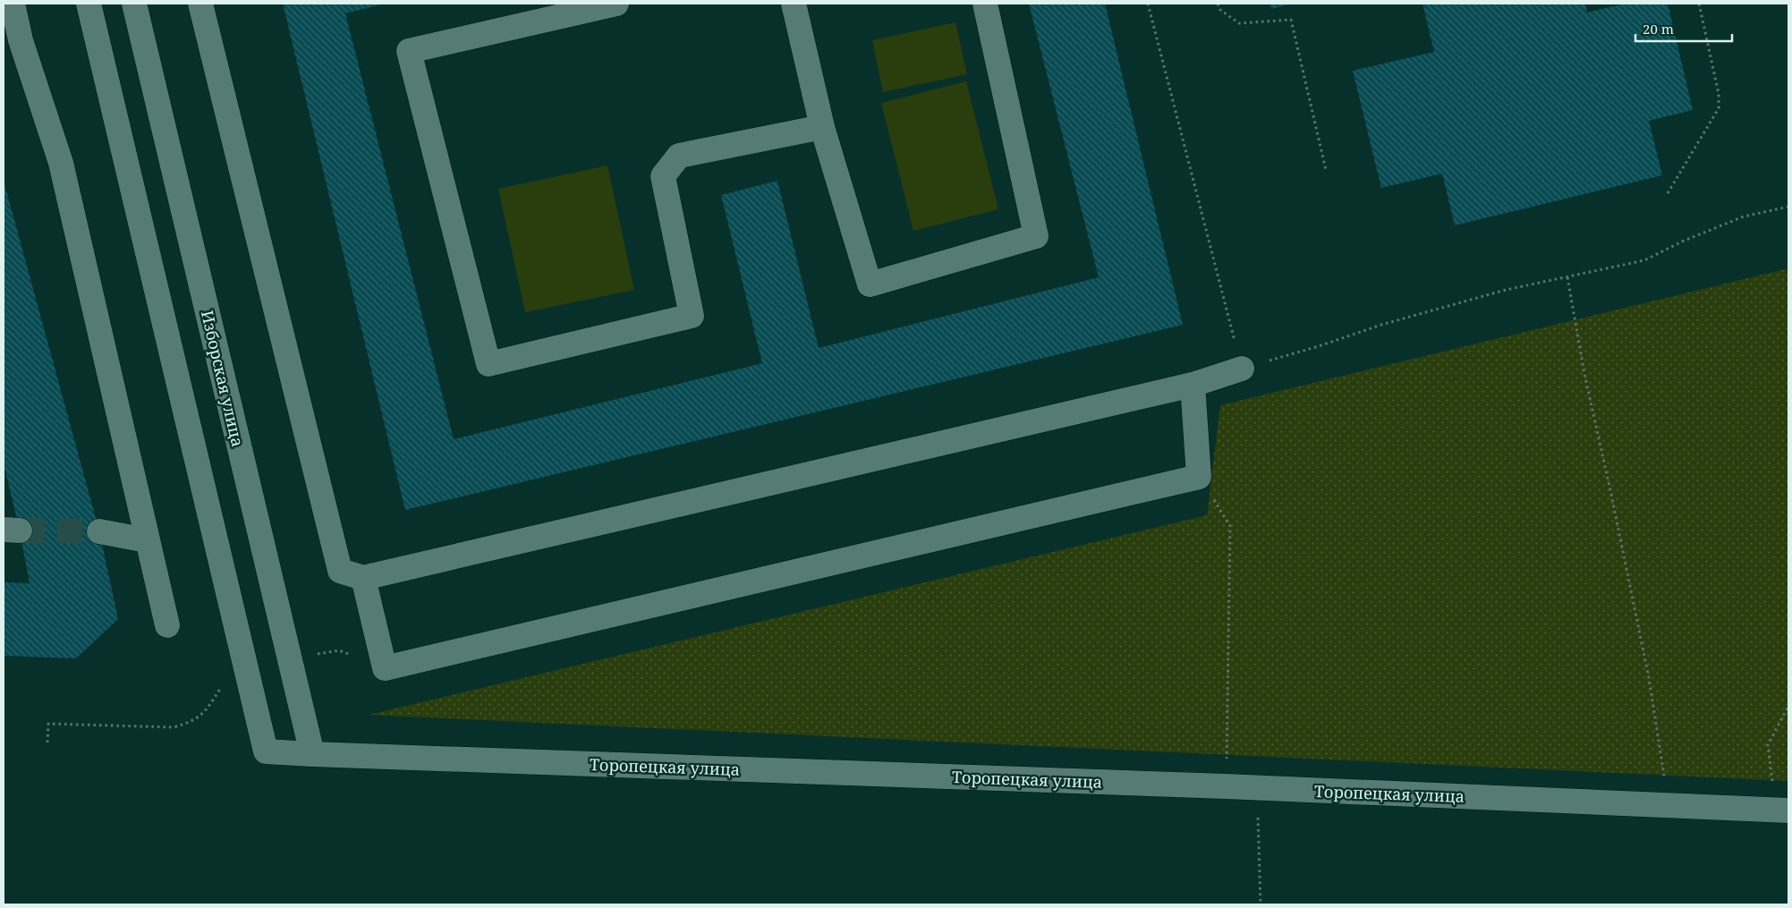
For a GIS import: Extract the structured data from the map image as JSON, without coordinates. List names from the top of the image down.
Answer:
{
  "streets": {
    "street": ["Изборская улица", "Торопецкая улица"]
  },
  "crossings": [
    ["Изборская улица", "Торопецкая улица"]
  ],
  "scale_bar": "20 m"
}
